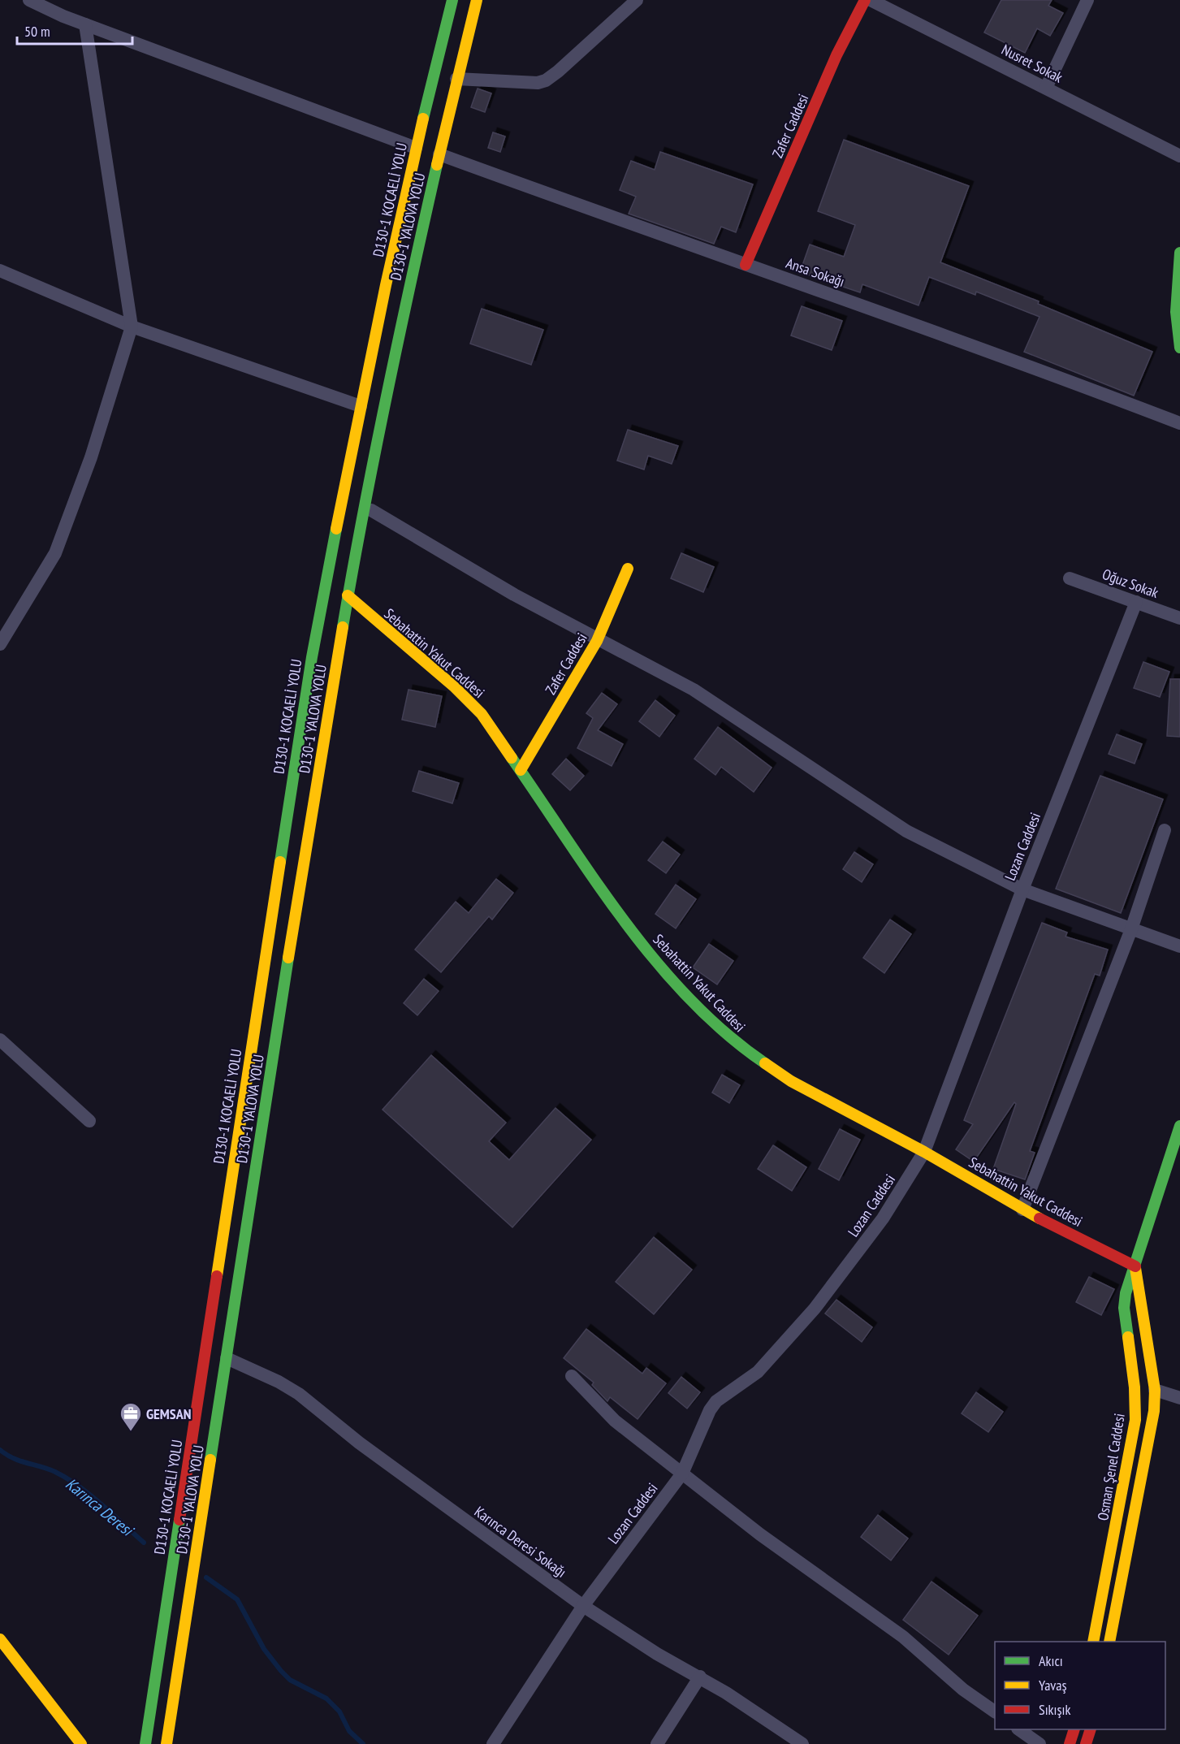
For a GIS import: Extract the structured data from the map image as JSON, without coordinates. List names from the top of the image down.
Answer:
{
  "streets": {
    "main road": [
      "Zafer Caddesi",
      "D130-1 KOCAELİ YOLU",
      "D130-1 YALOVA YOLU",
      "Sebahattin Yakut Caddesi",
      "Osman Şenel Caddesi"
    ],
    "street": [
      "Nusret Sokak",
      "Ansa Sokağı",
      "Oğuz Sokak",
      "Lozan Caddesi",
      "Karınca Deresi Sokağı"
    ]
  },
  "crossings": [
    ["Zafer Caddesi", "Ansa Sokağı"],
    ["Zafer Caddesi", "Sebahattin Yakut Caddesi"],
    ["D130-1 YALOVA YOLU", "Ansa Sokağı"],
    ["D130-1 YALOVA YOLU", "Sebahattin Yakut Caddesi"],
    ["D130-1 YALOVA YOLU", "Karınca Deresi Sokağı"],
    ["Oğuz Sokak", "Lozan Caddesi"],
    ["Sebahattin Yakut Caddesi", "Lozan Caddesi"],
    ["Sebahattin Yakut Caddesi", "Osman Şenel Caddesi"],
    ["Lozan Caddesi", "Karınca Deresi Sokağı"]
  ],
  "water": ["Karınca Deresi"],
  "places": {
    "office": ["GEMSAN"]
  },
  "legend": ["Akıcı", "Yavaş", "Sıkışık"],
  "scale_bar": "50 m"
}
